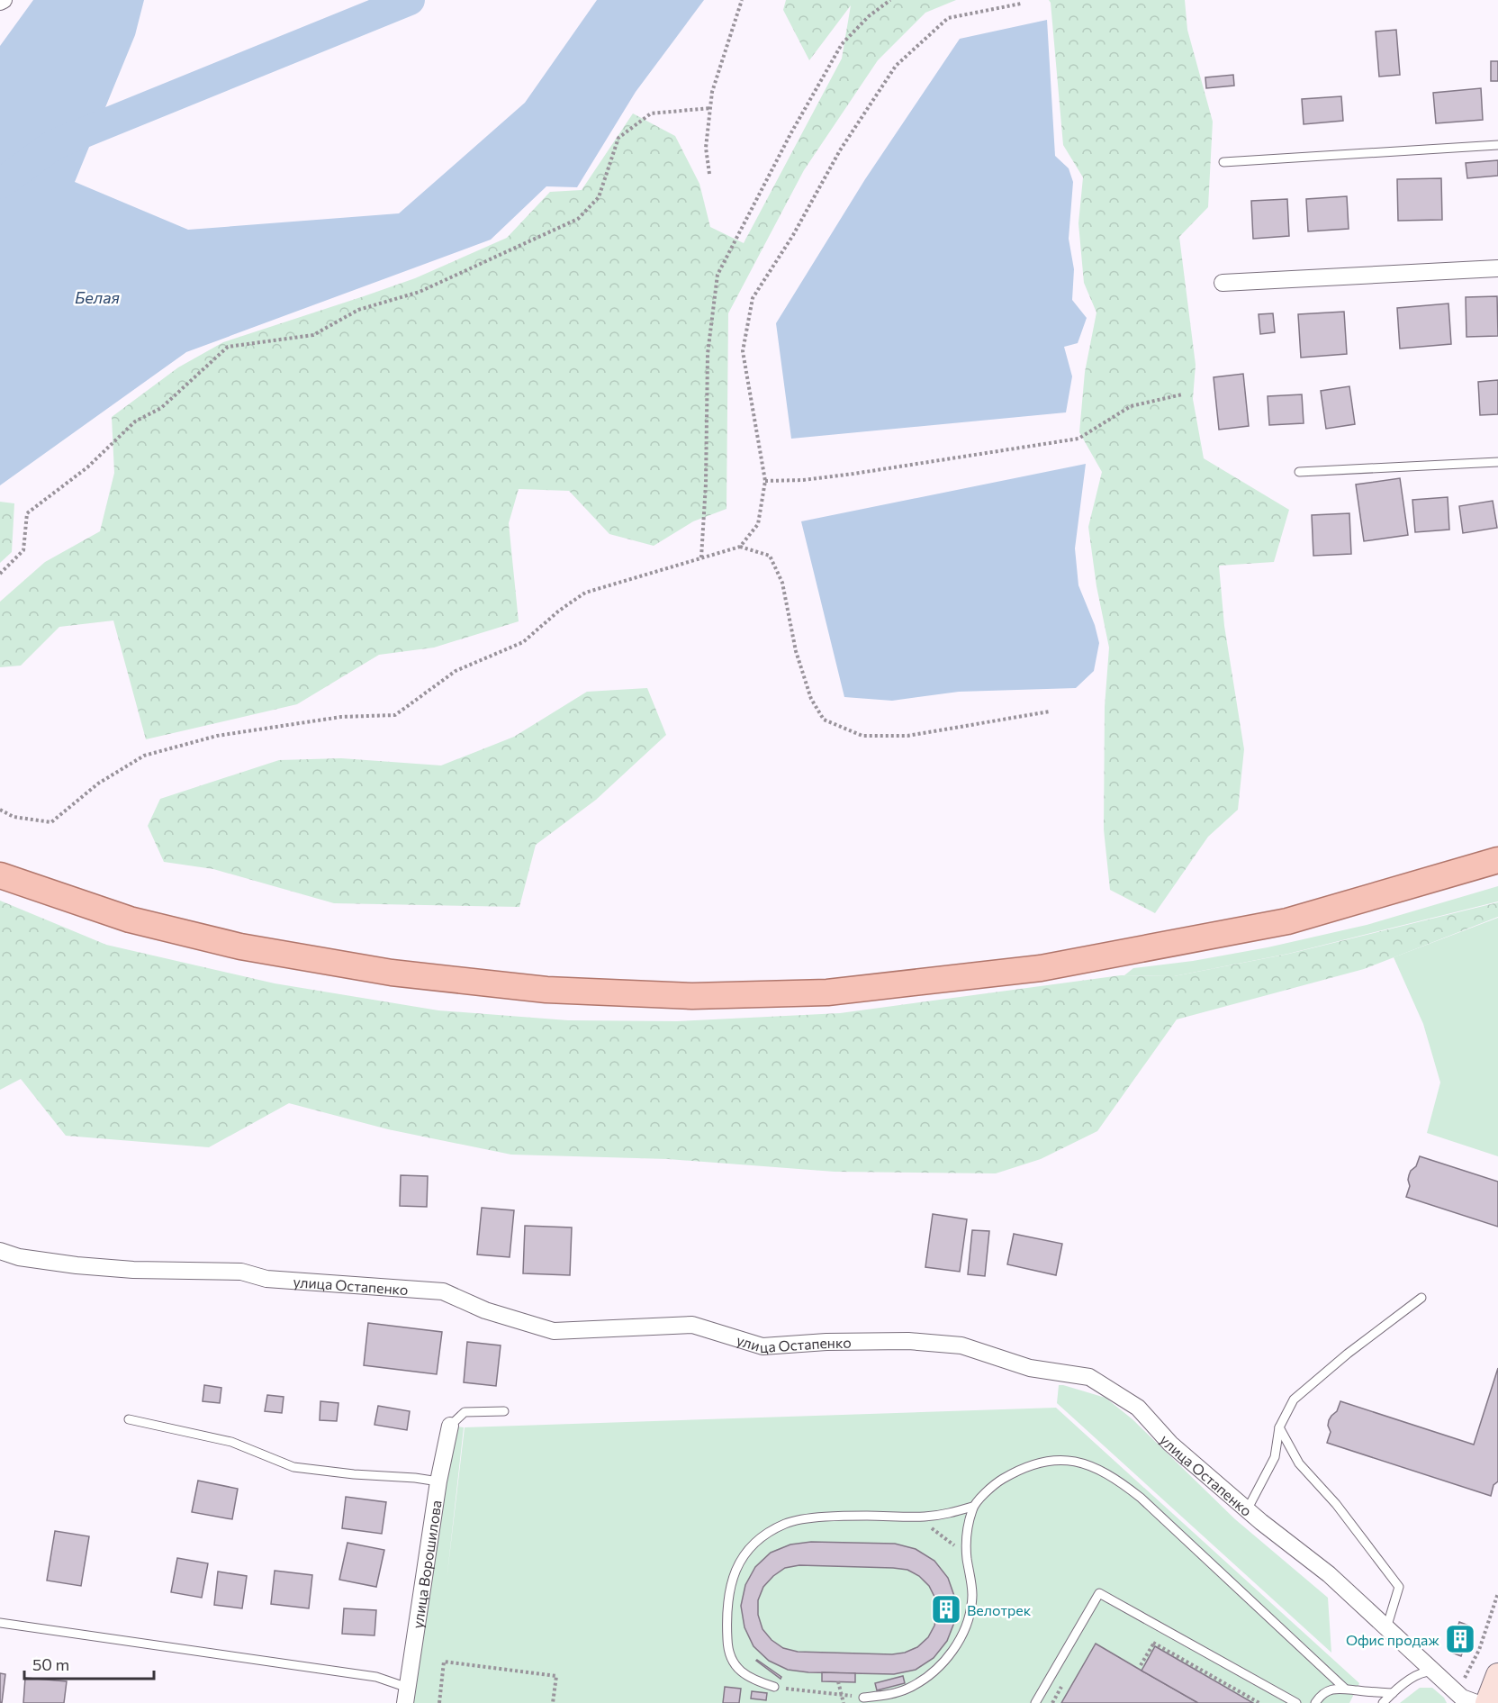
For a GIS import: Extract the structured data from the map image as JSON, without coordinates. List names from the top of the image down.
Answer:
{
  "streets": {
    "street": ["улица Остапенко", "улица Ворошилова"]
  },
  "water": ["Белая"],
  "places": {
    "building": ["Велотрек", "Офис продаж"]
  },
  "scale_bar": "50 m"
}
